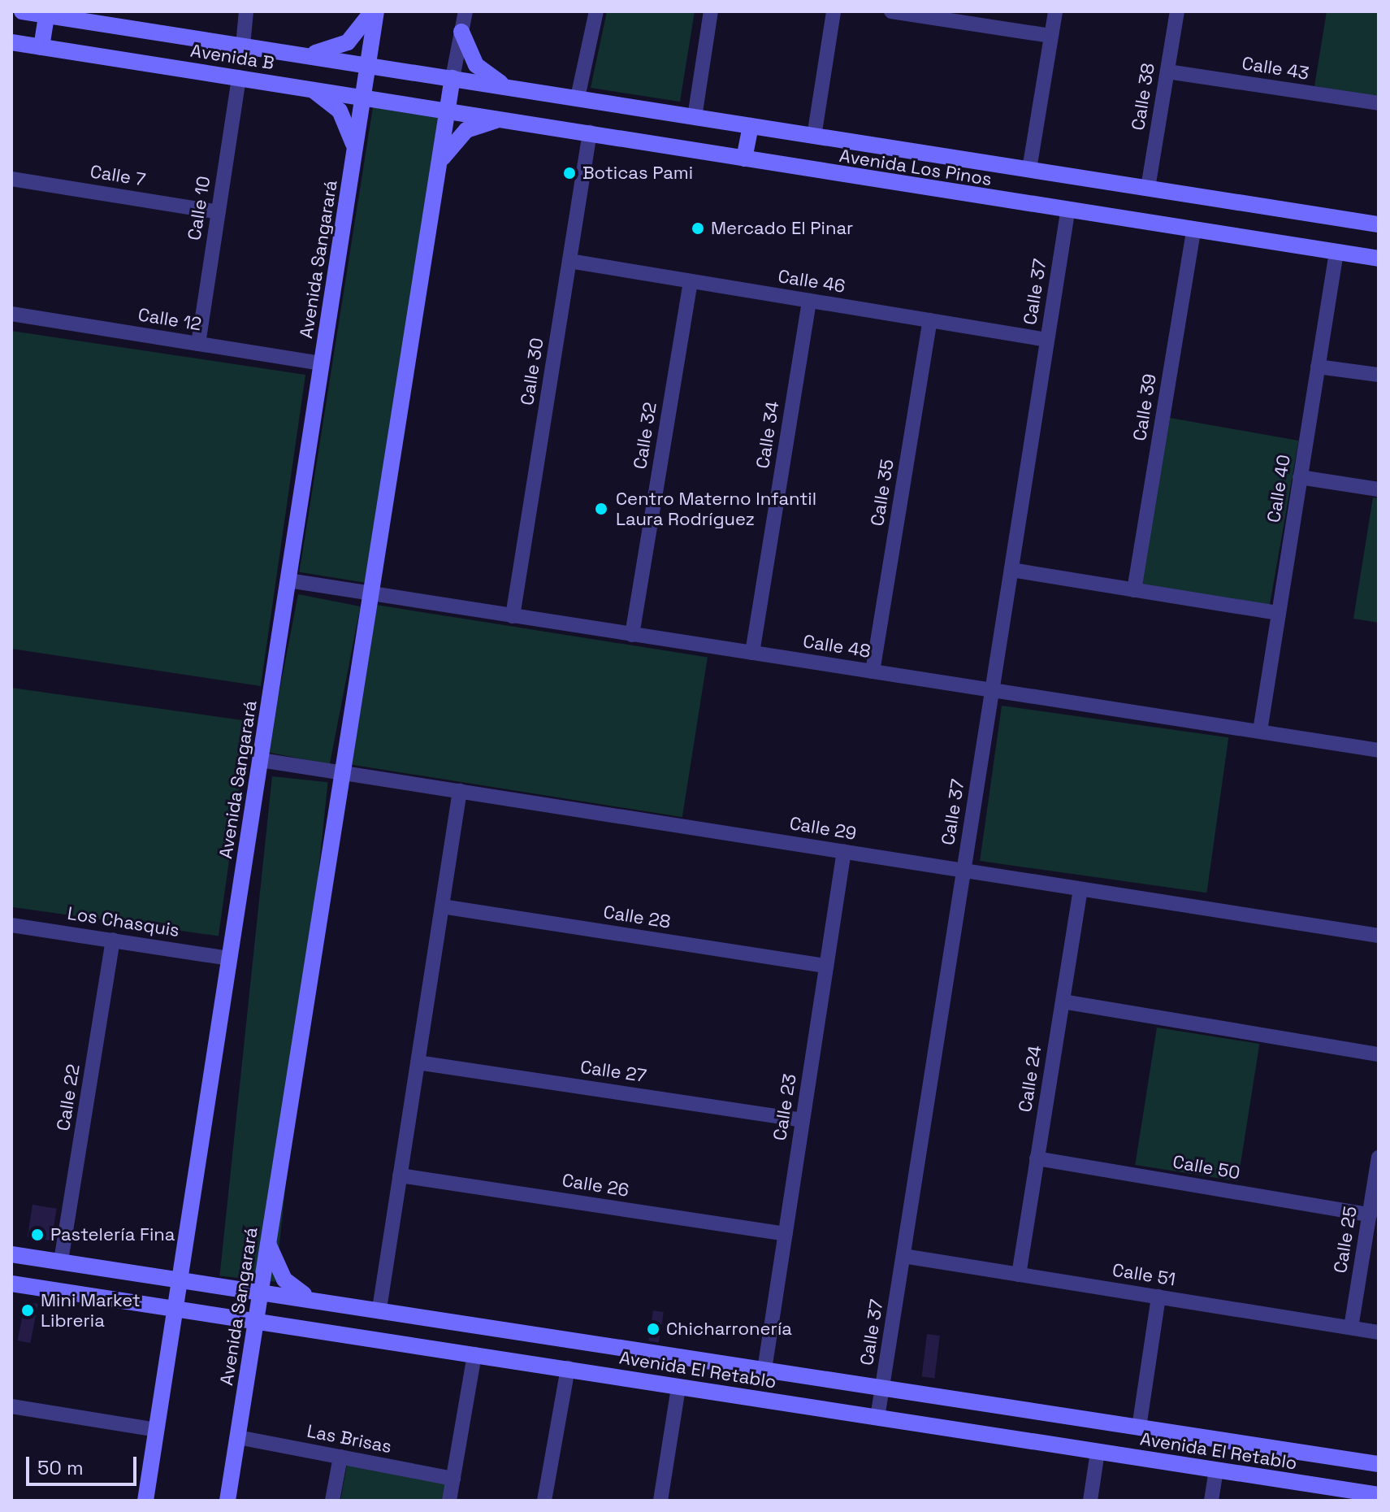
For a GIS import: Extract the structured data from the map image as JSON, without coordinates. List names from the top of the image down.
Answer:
{
  "streets": {
    "street": [
      "Avenida B",
      "Calle 43",
      "Calle 38",
      "Avenida Los Pinos",
      "Calle 7",
      "Calle 10",
      "Avenida Sangarará",
      "Calle 46",
      "Calle 37",
      "Calle 12",
      "Calle 30",
      "Calle 39",
      "Calle 34",
      "Calle 32",
      "Calle 40",
      "Calle 35",
      "Calle 48",
      "Calle 29",
      "Calle 28",
      "Los Chasquis",
      "Calle 27",
      "Calle 24",
      "Calle 22",
      "Calle 23",
      "Calle 50",
      "Calle 26",
      "Calle 25",
      "Calle 51",
      "Avenida El Retablo",
      "Las Brisas"
    ]
  },
  "crossings": [
    ["Avenida B", "Avenida Los Pinos"],
    ["Avenida B", "Calle 10"],
    ["Avenida B", "Avenida Sangarará"],
    ["Calle 43", "Calle 38"],
    ["Calle 38", "Avenida Los Pinos"],
    ["Avenida Los Pinos", "Avenida Sangarará"],
    ["Avenida Los Pinos", "Calle 37"],
    ["Avenida Los Pinos", "Calle 30"],
    ["Avenida Los Pinos", "Calle 39"],
    ["Avenida Los Pinos", "Calle 40"],
    ["Calle 7", "Calle 10"],
    ["Calle 10", "Calle 12"],
    ["Avenida Sangarará", "Calle 12"],
    ["Avenida Sangarará", "Calle 48"],
    ["Avenida Sangarará", "Calle 29"],
    ["Avenida Sangarará", "Los Chasquis"],
    ["Avenida Sangarará", "Avenida El Retablo"],
    ["Avenida Sangarará", "Las Brisas"],
    ["Calle 46", "Calle 37"],
    ["Calle 46", "Calle 30"],
    ["Calle 46", "Calle 34"],
    ["Calle 46", "Calle 32"],
    ["Calle 46", "Calle 35"],
    ["Calle 37", "Calle 48"],
    ["Calle 37", "Calle 29"],
    ["Calle 37", "Calle 51"],
    ["Calle 37", "Avenida El Retablo"],
    ["Calle 30", "Calle 48"],
    ["Calle 34", "Calle 48"],
    ["Calle 32", "Calle 48"],
    ["Calle 40", "Calle 48"],
    ["Calle 35", "Calle 48"],
    ["Calle 29", "Calle 24"],
    ["Calle 29", "Calle 23"],
    ["Calle 28", "Calle 23"],
    ["Los Chasquis", "Calle 22"],
    ["Calle 27", "Calle 23"],
    ["Calle 24", "Calle 50"],
    ["Calle 24", "Calle 51"],
    ["Calle 22", "Avenida El Retablo"],
    ["Calle 23", "Calle 26"],
    ["Calle 23", "Avenida El Retablo"],
    ["Calle 50", "Calle 25"],
    ["Calle 25", "Calle 51"]
  ],
  "places": [
    "Boticas Pami",
    "Mercado El Pinar",
    "Centro Materno Infantil Laura Rodríguez",
    "Pastelería Fina",
    "Mini Market Libreria",
    "Chicharronería"
  ],
  "scale_bar": "50 m"
}
